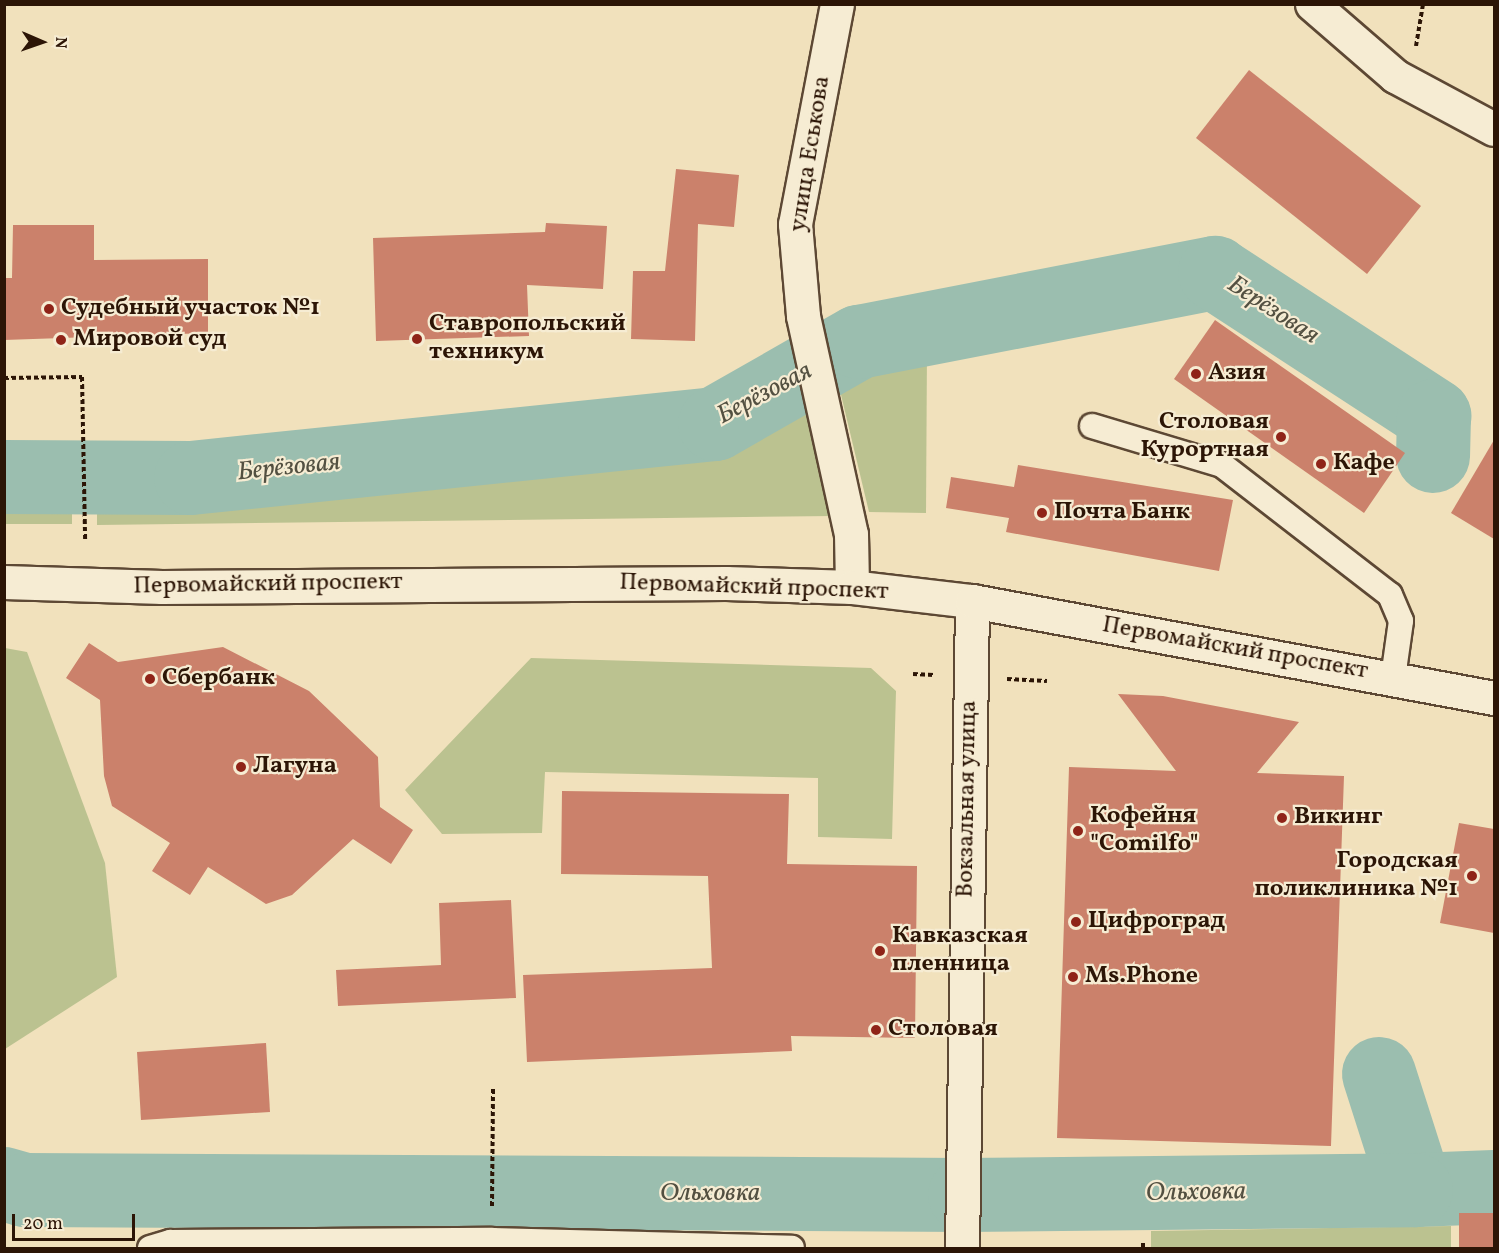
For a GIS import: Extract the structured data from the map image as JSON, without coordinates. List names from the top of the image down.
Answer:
{
  "streets": {
    "street": ["улица Еськова", "Первомайский проспект", "Вокзальная улица"]
  },
  "crossings": [
    ["улица Еськова", "Первомайский проспект"],
    ["Первомайский проспект", "Вокзальная улица"]
  ],
  "water": ["Берёзовая", "Ольховка"],
  "places": [
    "Судебный участок №1",
    "Ставропольский техникум",
    "Мировой суд",
    "Азия",
    "Столовая Курортная",
    "Кафе",
    "Почта Банк",
    "Сбербанк",
    "Лагуна",
    "Викинг",
    "Кофейня \"Comilfo\"",
    "Городская поликлиника №1",
    "Цифроград",
    "Кавказская пленница",
    "Ms.Phone",
    "Столовая"
  ],
  "scale_bar": "20 m",
  "north": "right"
}
